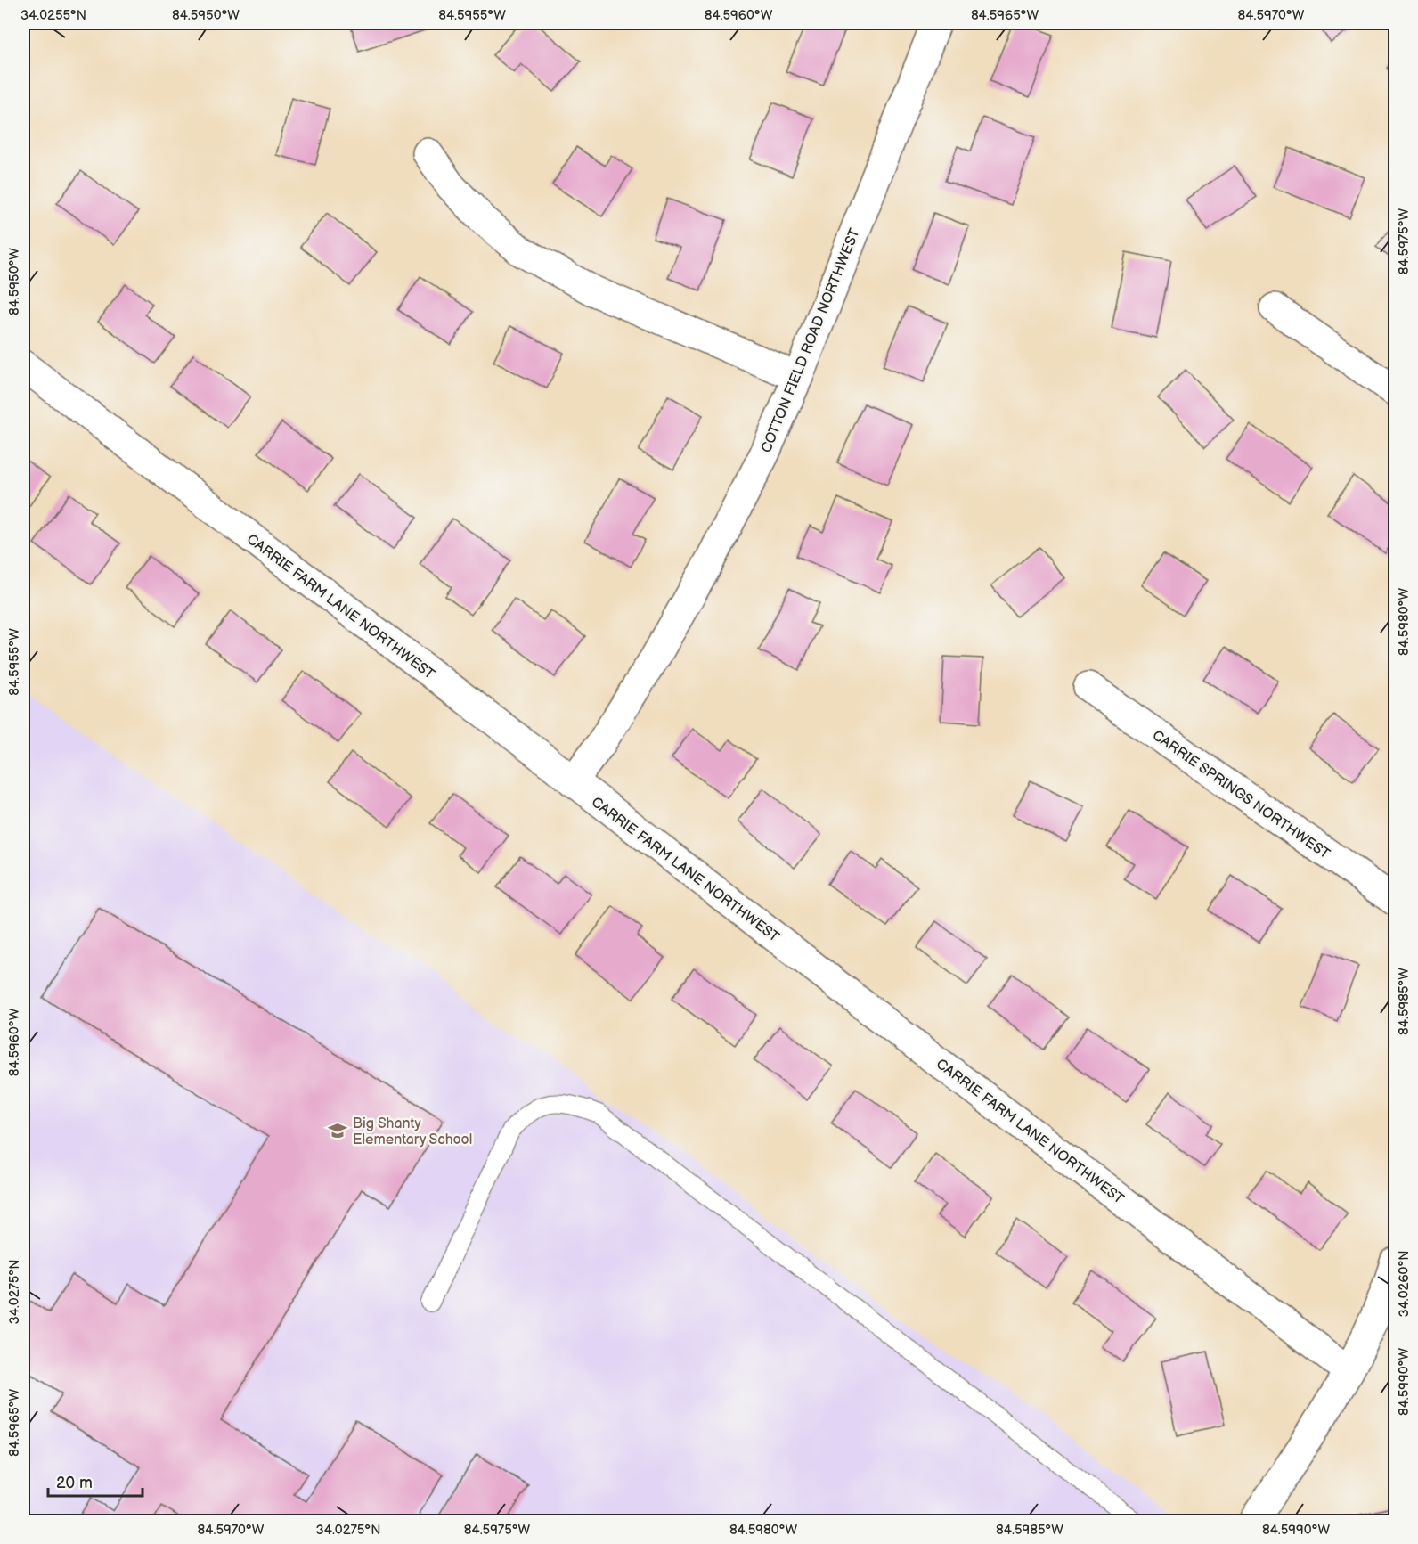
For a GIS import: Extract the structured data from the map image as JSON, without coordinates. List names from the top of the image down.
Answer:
{
  "streets": {
    "street": ["COTTON FIELD ROAD NORTHWEST", "CARRIE FARM LANE NORTHWEST", "CARRIE SPRINGS NORTHWEST"]
  },
  "crossings": [
    ["COTTON FIELD ROAD NORTHWEST", "CARRIE FARM LANE NORTHWEST"]
  ],
  "places": {
    "school or university": ["Big Shanty Elementary School"]
  },
  "scale_bar": "20 m",
  "coordinates": [
    "34.0255°N",
    "84.5950°W",
    "84.5955°W",
    "84.5960°W",
    "84.5965°W",
    "84.5970°W",
    "84.5975°W",
    "84.5980°W",
    "84.5985°W",
    "34.0260°N",
    "34.0275°N",
    "84.5990°W"
  ]
}
